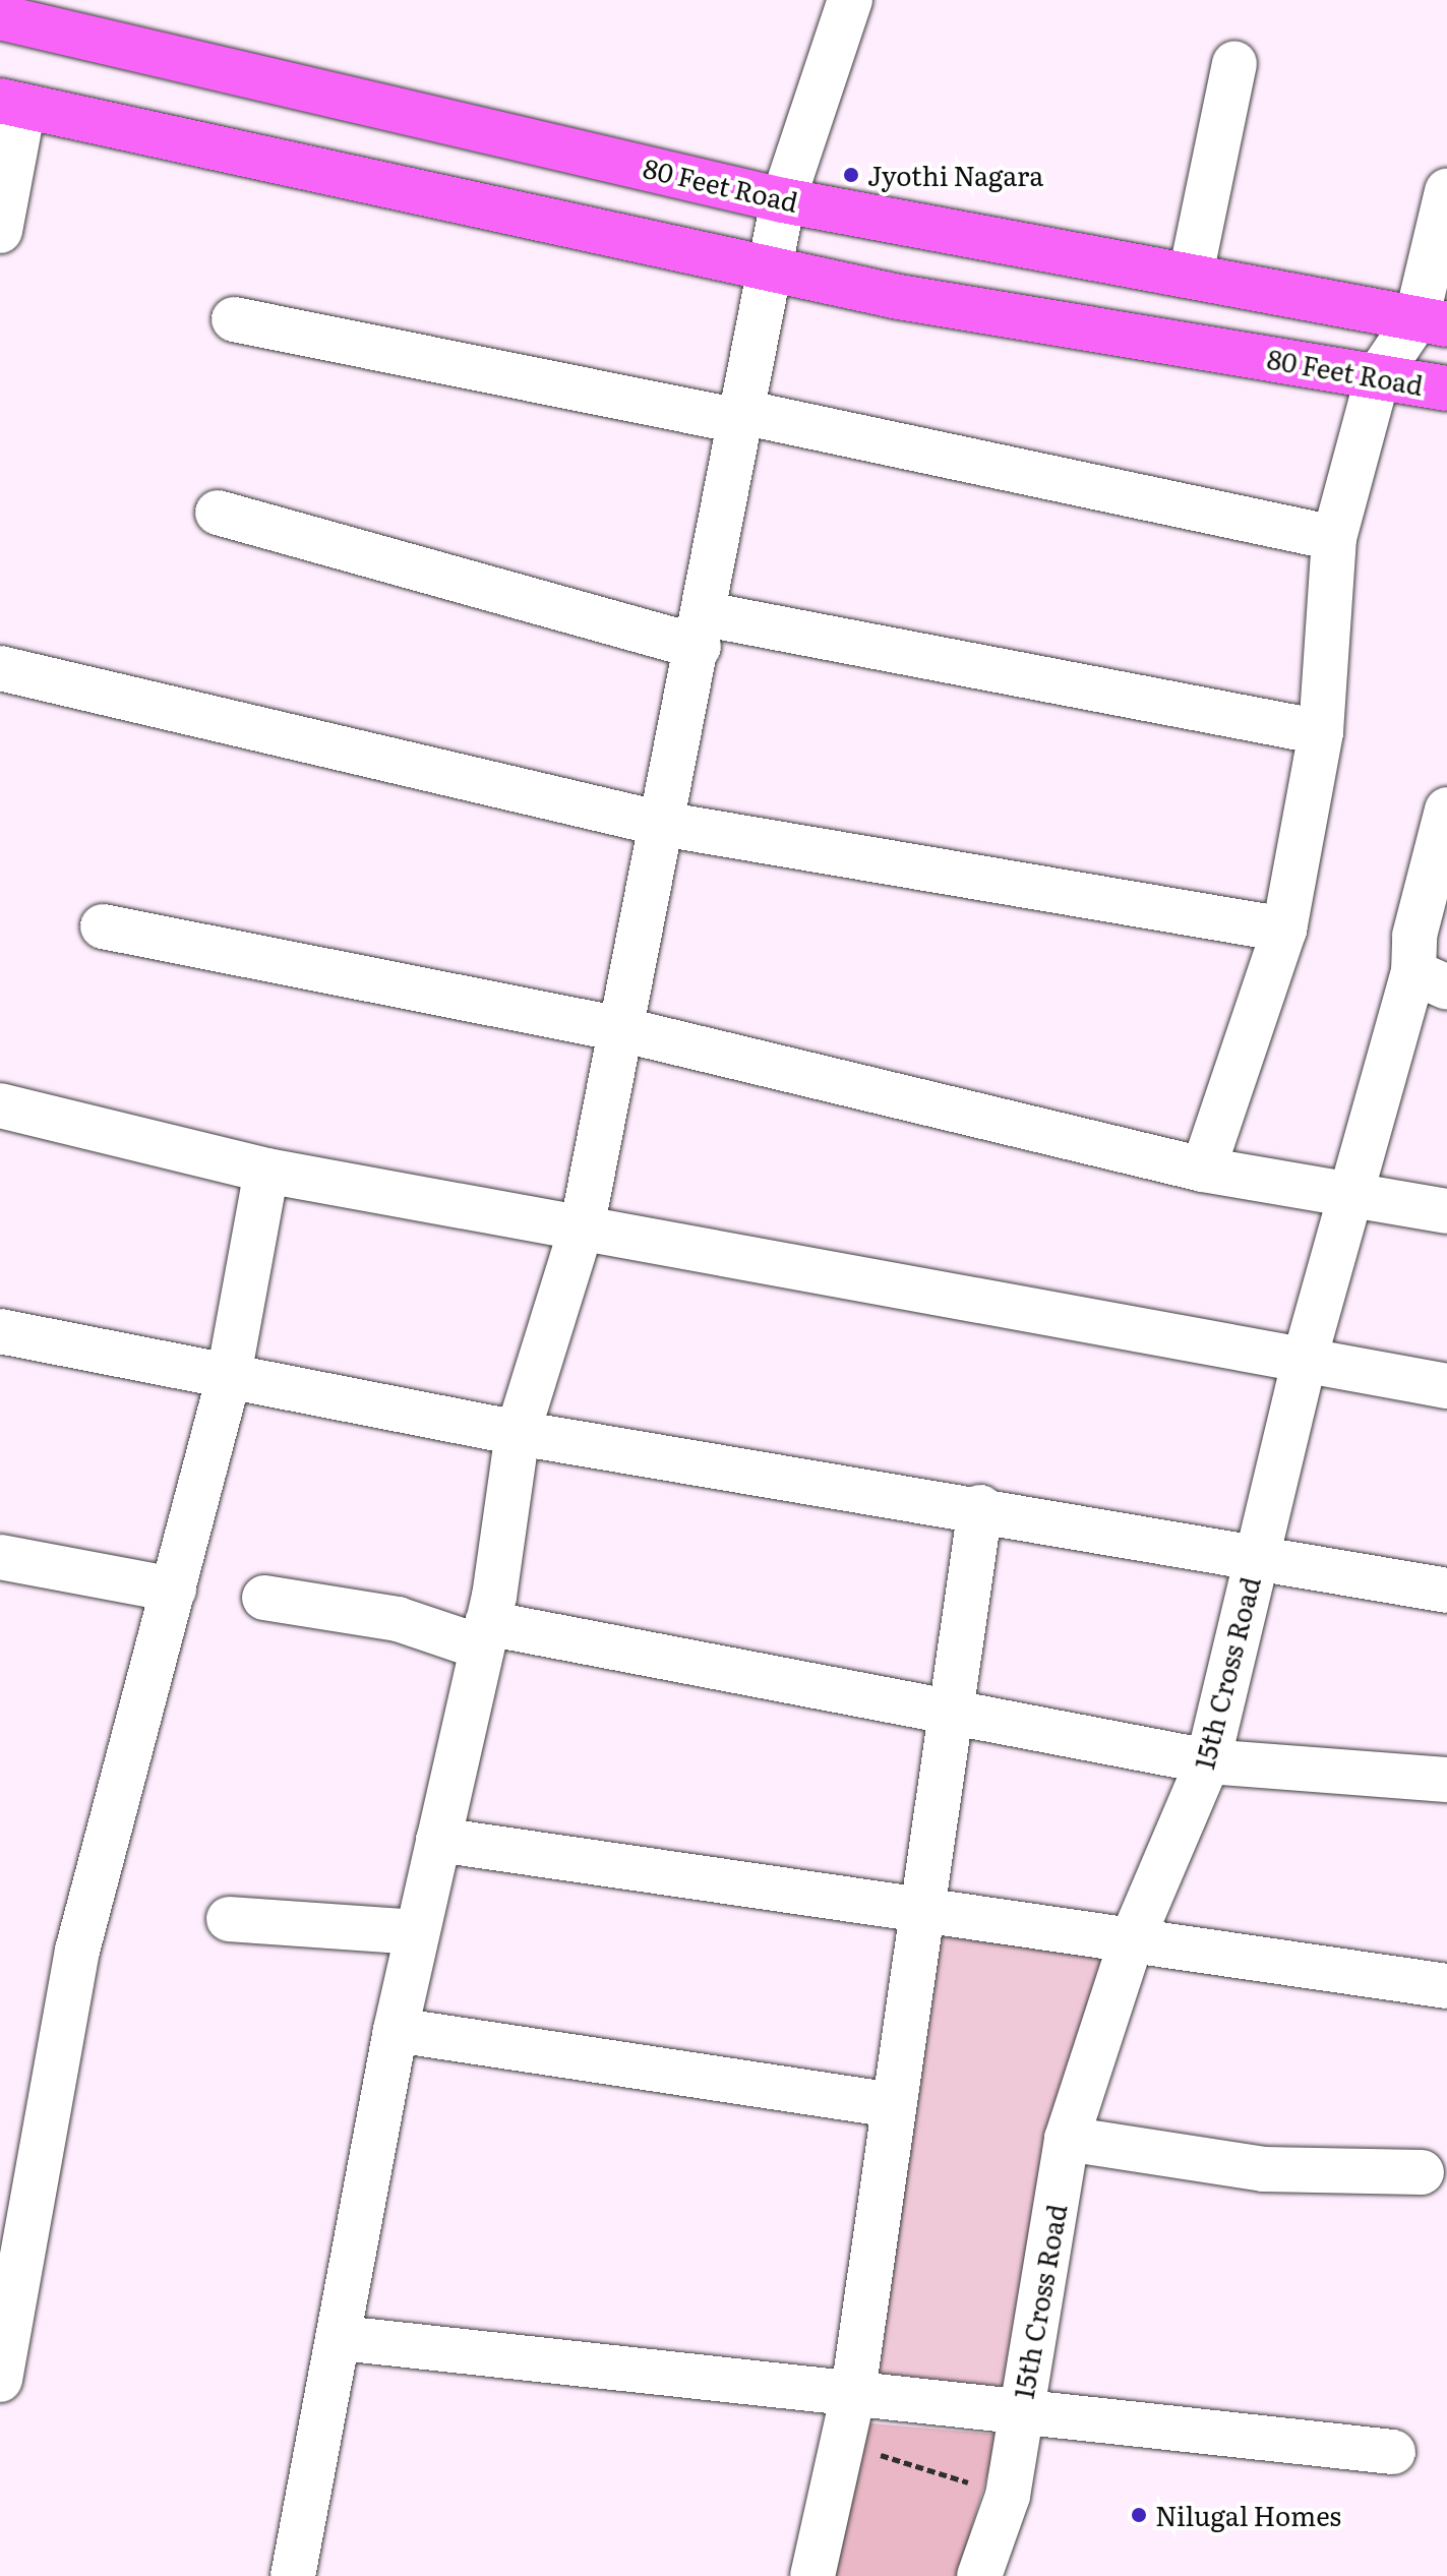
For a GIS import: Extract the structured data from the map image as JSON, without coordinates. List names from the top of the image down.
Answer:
{
  "streets": {
    "main road": ["80 Feet Road"],
    "street": ["15th Cross Road"]
  },
  "places": ["Jyothi Nagara", "Nilugal Homes"]
}
